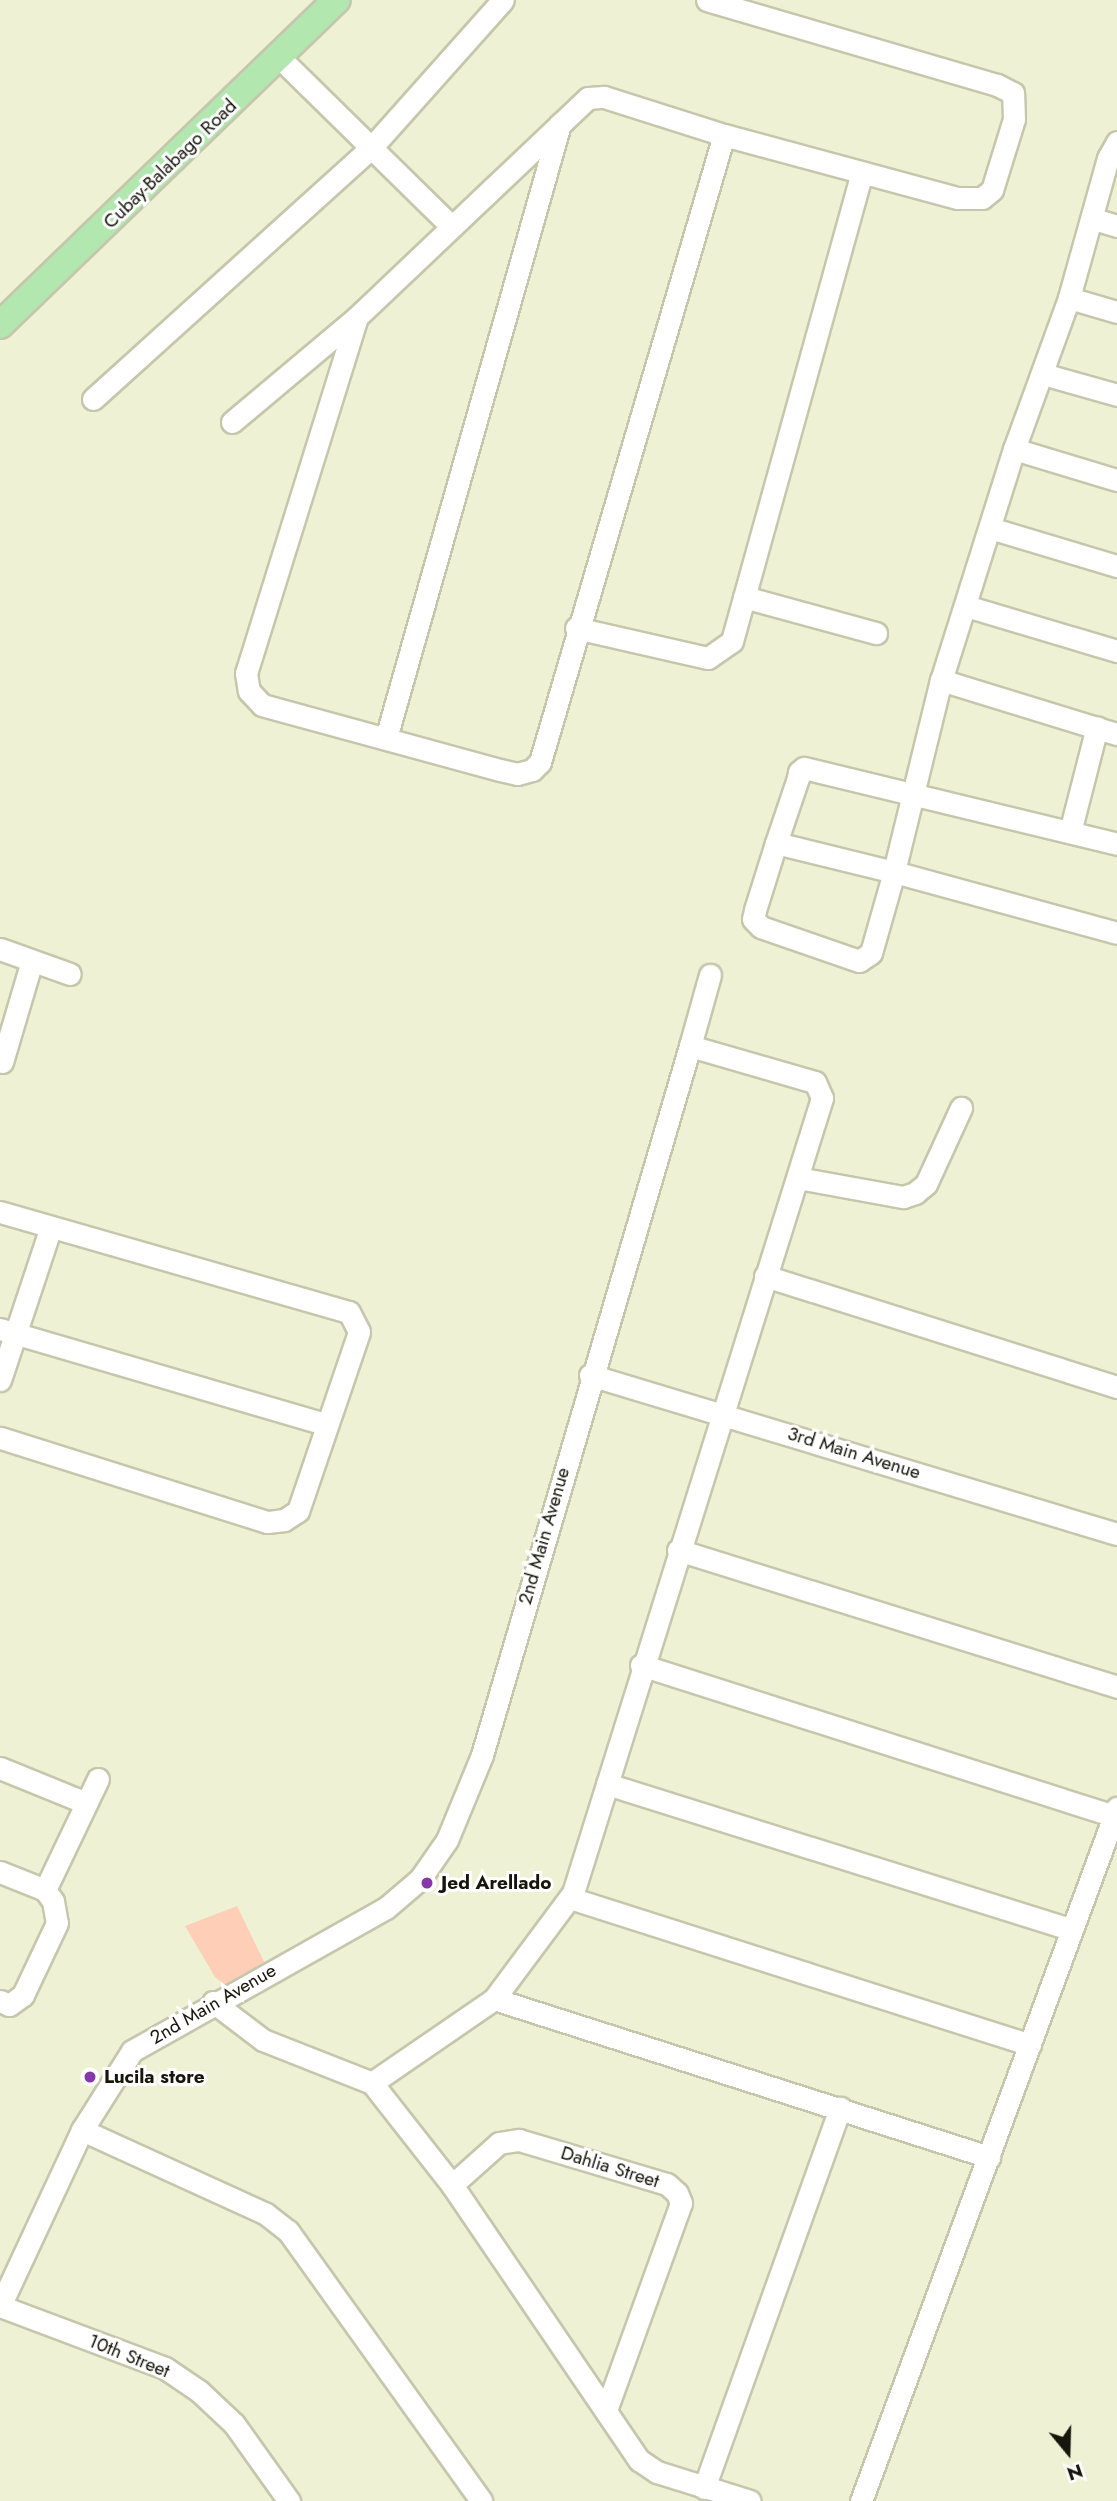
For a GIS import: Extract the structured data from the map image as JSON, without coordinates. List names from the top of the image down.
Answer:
{
  "streets": {
    "main road": ["Cubay-Balabago Road"],
    "street": [
      "3rd Main Avenue",
      "2nd Main Avenue",
      "Dahlia Street",
      "10th Street"
    ]
  },
  "crossings": [
    ["3rd Main Avenue", "2nd Main Avenue"],
    ["2nd Main Avenue", "10th Street"]
  ],
  "places": ["Jed Arellado", "Lucila store"],
  "north": "bottom"
}
